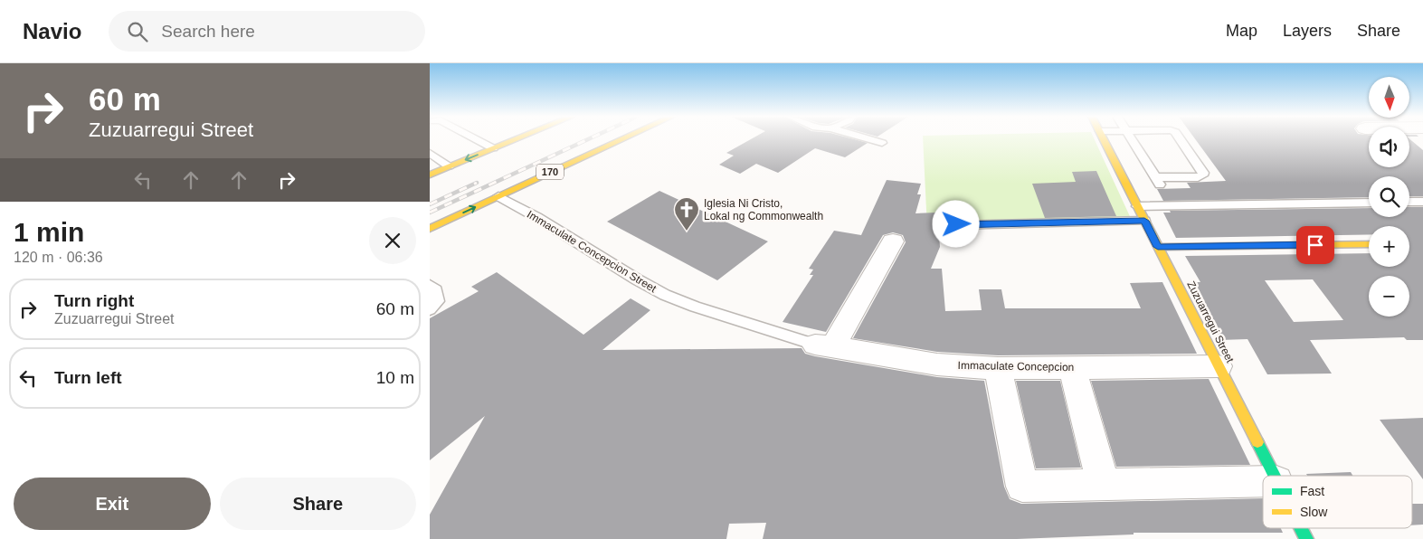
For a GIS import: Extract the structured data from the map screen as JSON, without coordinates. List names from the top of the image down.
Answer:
{
  "streets": {
    "street": ["170", "Zuzuarregui Street", "Immaculate Concepcion"],
    "lane": ["Immaculate Concepcion Street"]
  },
  "crossings": [
    ["170", "Immaculate Concepcion Street"],
    ["Immaculate Concepcion Street", "Immaculate Concepcion"],
    ["Zuzuarregui Street", "Immaculate Concepcion"]
  ],
  "places": {
    "church": ["Iglesia Ni Cristo, Lokal ng Commonwealth"]
  },
  "legend": ["Fast", "Slow"],
  "north": "bottom",
  "page": {
    "header": "Navio",
    "search": "Search here",
    "nav": ["Map", "Layers", "Share"],
    "turn": ["60 m", "Zuzuarregui Street"],
    "map_buttons": ["+", "−"],
    "heading": ["1 min", "120 m · 06:36"],
    "list": [
      {
        "name": "Turn right",
        "note": "Zuzuarregui Street",
        "value": "60 m"
      },
      {
        "name": "Turn left",
        "value": "10 m"
      }
    ],
    "buttons": ["Exit", "Share"]
  }
}
